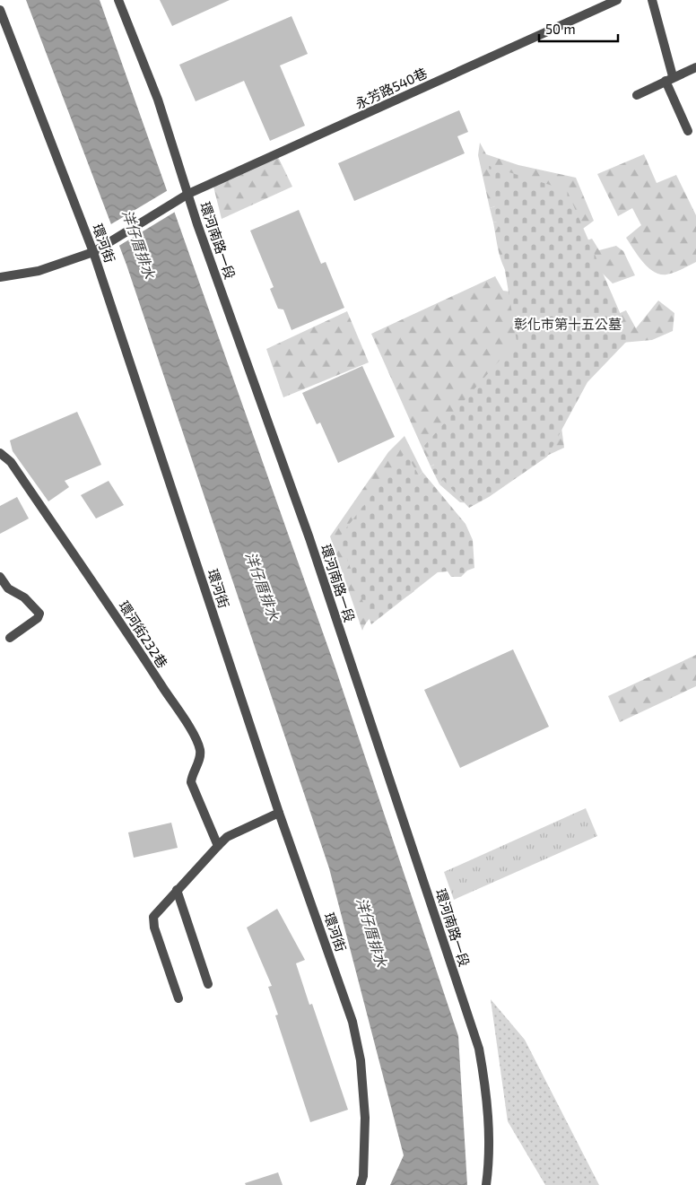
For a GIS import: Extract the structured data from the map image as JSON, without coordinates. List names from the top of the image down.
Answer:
{
  "streets": {
    "street": [
      "永芳路540巷",
      "環河南路一段",
      "環河街",
      "環河街232巷"
    ]
  },
  "crossings": [
    ["永芳路540巷", "環河南路一段"],
    ["永芳路540巷", "環河街"]
  ],
  "water": ["洋仔厝排水"],
  "parks": ["彰化市第十五公墓"],
  "scale_bar": "50 m"
}
